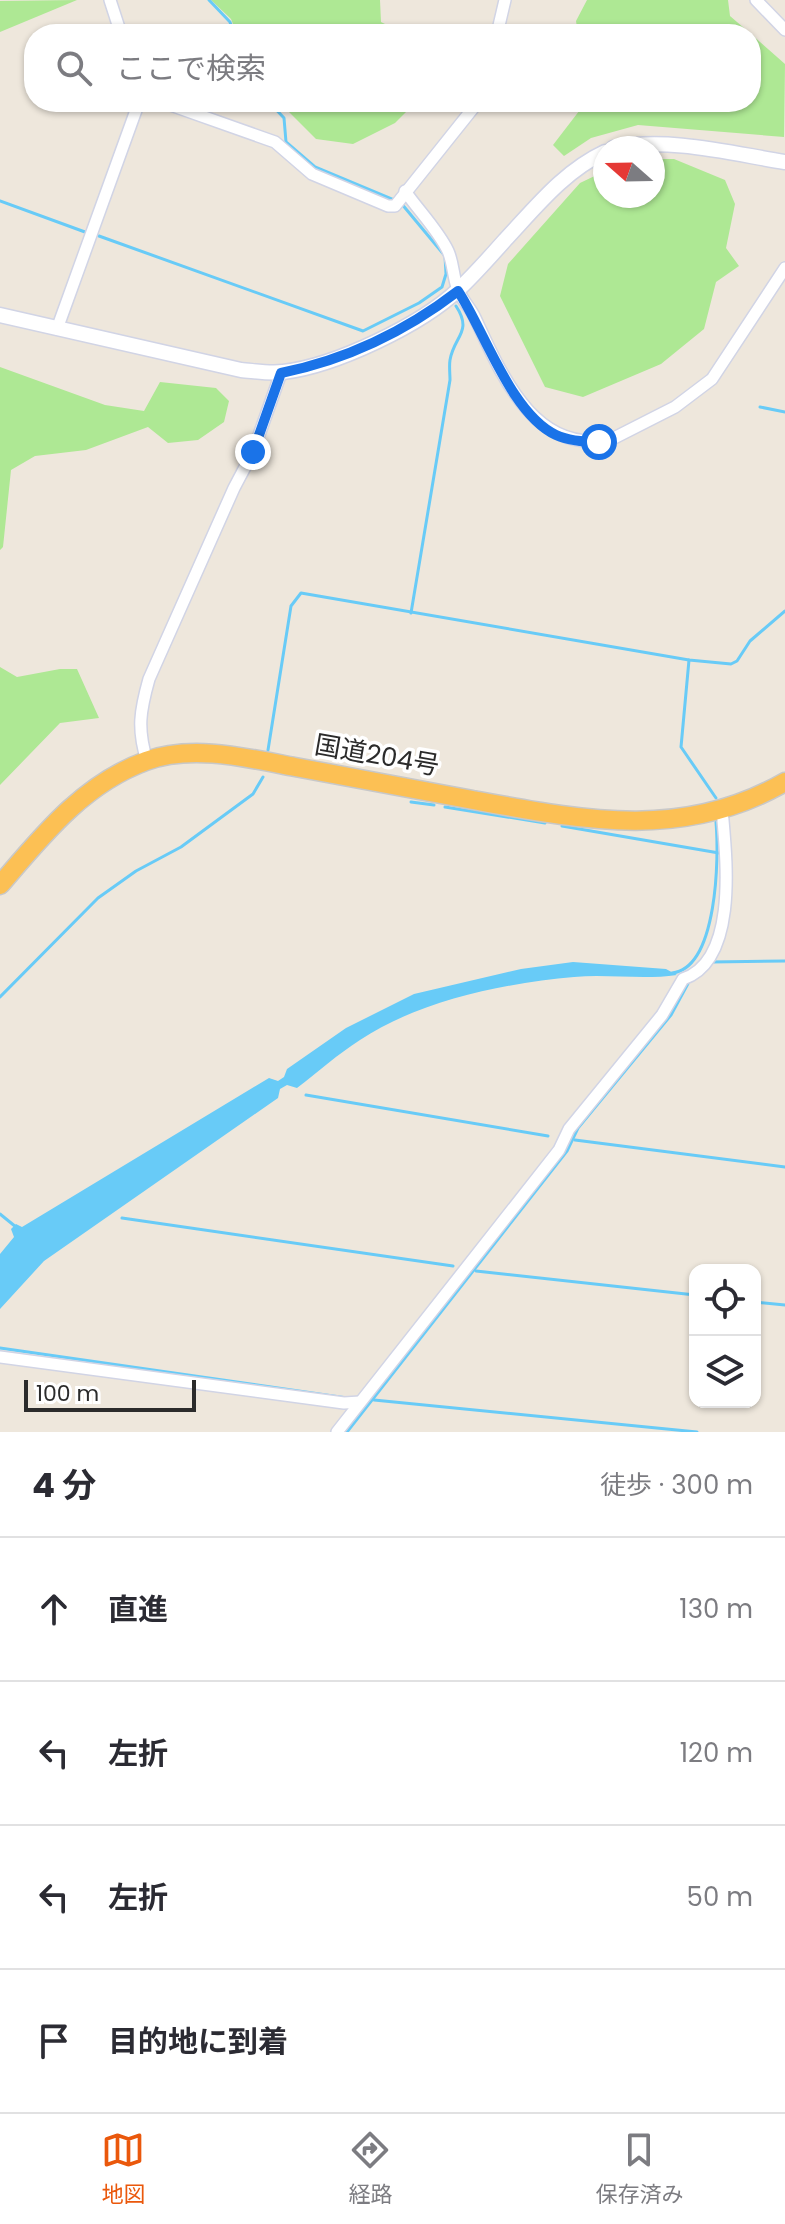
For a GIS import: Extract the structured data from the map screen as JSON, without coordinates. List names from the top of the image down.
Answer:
{
  "streets": {
    "highway": ["国道204号"]
  },
  "scale_bar": "100 m",
  "north": "left",
  "page": {
    "search": "ここで検索",
    "scale": "100 m",
    "heading": ["4 分", "徒歩 · 300 m"],
    "list": [
      ["直進", "130 m"],
      ["左折", "120 m"],
      ["左折", "50 m"],
      "目的地に到着"
    ],
    "nav": ["地図", "経路", "保存済み"]
  }
}
